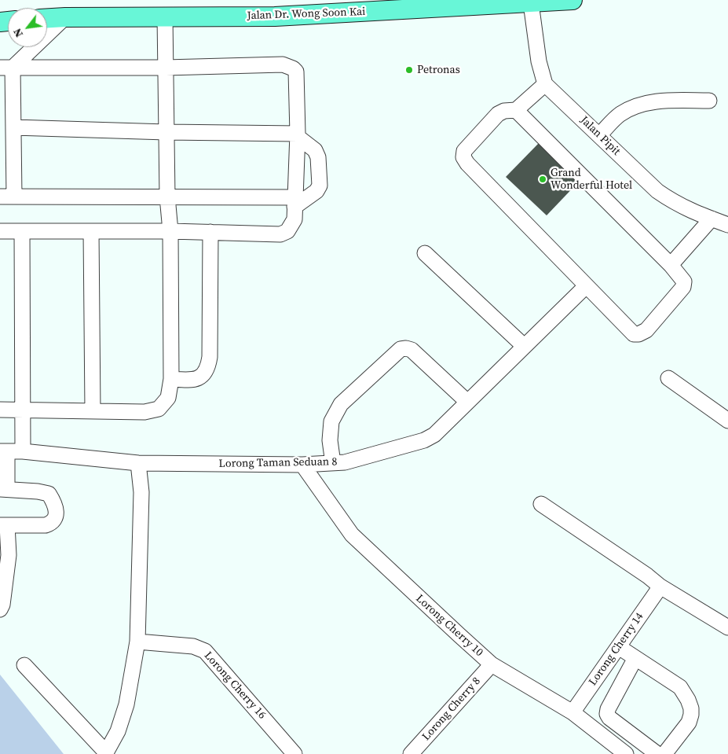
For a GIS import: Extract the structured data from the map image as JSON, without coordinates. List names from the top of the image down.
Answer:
{
  "streets": {
    "main road": ["Jalan Dr. Wong Soon Kai"],
    "street": [
      "Jalan Pipit",
      "Lorong Taman Seduan 8",
      "Lorong Cherry 10",
      "Lorong Cherry 14",
      "Lorong Cherry 16",
      "Lorong Cherry 8"
    ]
  },
  "crossings": [
    ["Lorong Taman Seduan 8", "Lorong Cherry 10"],
    ["Lorong Cherry 10", "Lorong Cherry 14"],
    ["Lorong Cherry 10", "Lorong Cherry 8"]
  ],
  "places": ["Petronas", "Grand Wonderful Hotel"],
  "north": "bottom left"
}
